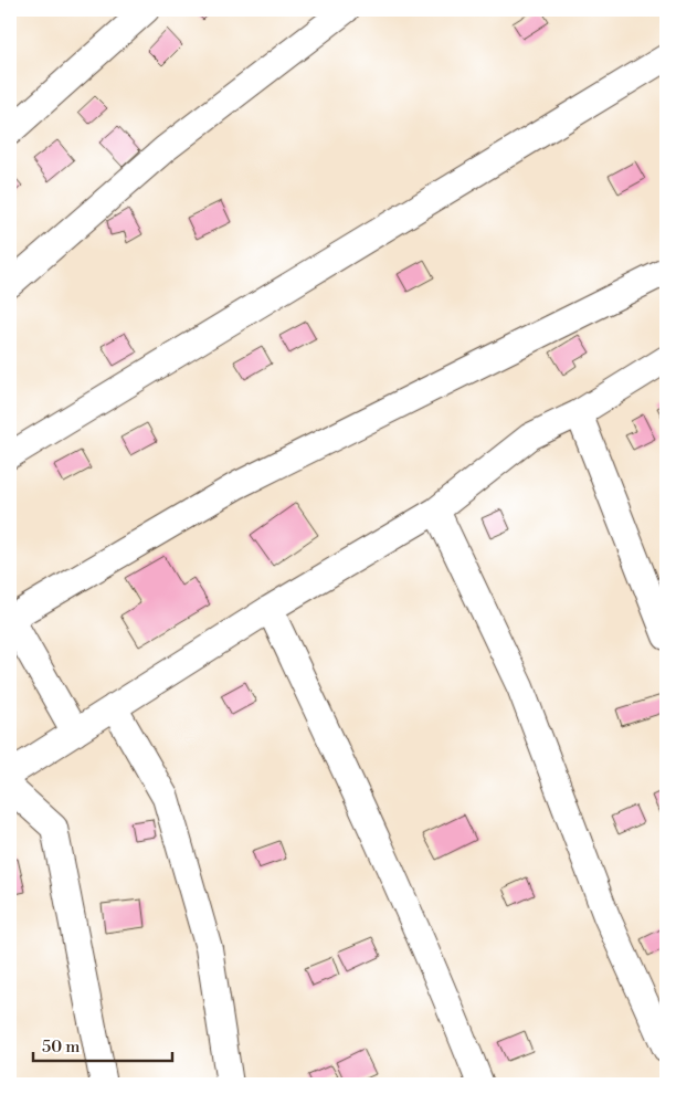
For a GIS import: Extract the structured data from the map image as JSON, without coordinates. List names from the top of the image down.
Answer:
{
  "scale_bar": "50 m"
}
